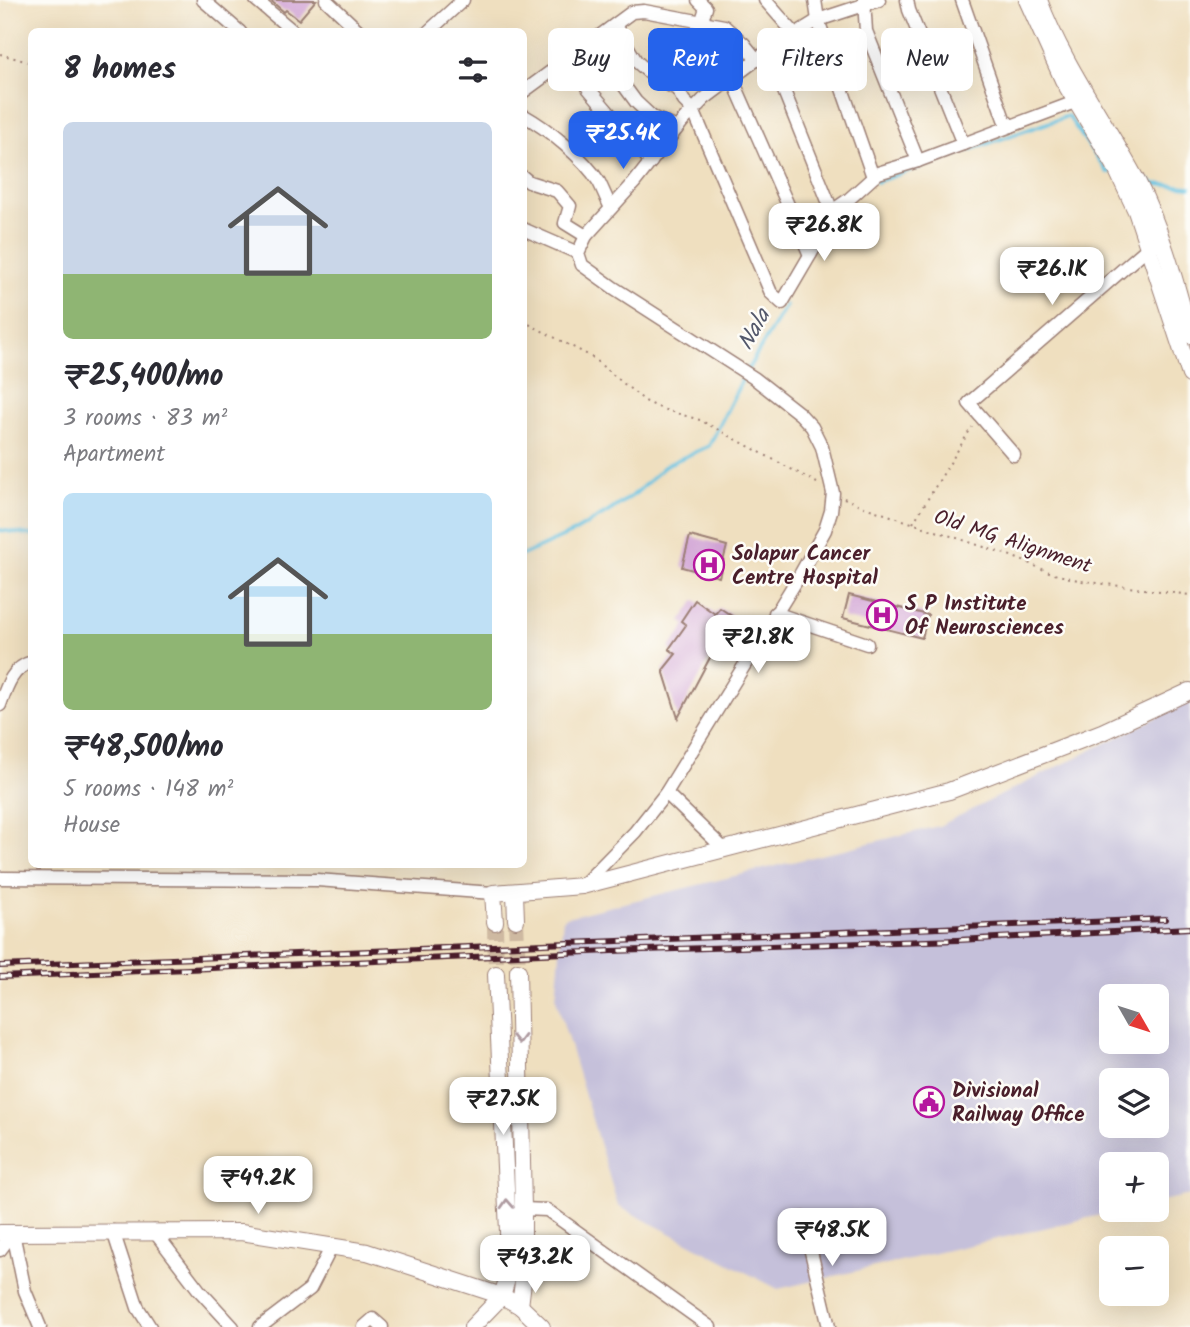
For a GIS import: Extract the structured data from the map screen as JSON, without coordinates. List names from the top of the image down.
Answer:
{
  "streets": {
    "path": ["Old MG Alignment"]
  },
  "water": ["Nala"],
  "places": {
    "hospital": ["Solapur Cancer Centre Hospital", "S P Institute Of Neurosciences"],
    "public building": ["Divisional Railway Office"]
  },
  "north": "bottom right",
  "page": {
    "chip": [
      "Buy",
      "Rent",
      "Filters",
      "New"
    ],
    "heading": "8 homes",
    "price": [
      "₹25.4K",
      "₹26.8K",
      "₹26.1K",
      "₹21.8K",
      "₹27.5K",
      "₹49.2K",
      "₹48.5K",
      "₹43.2K"
    ],
    "list": [
      {
        "name": "₹25,400/mo",
        "note": "3 rooms · 83 m² · Apartment"
      },
      {
        "name": "₹48,500/mo",
        "note": "5 rooms · 148 m² · House"
      }
    ],
    "map_buttons": ["+", "−"]
  }
}
